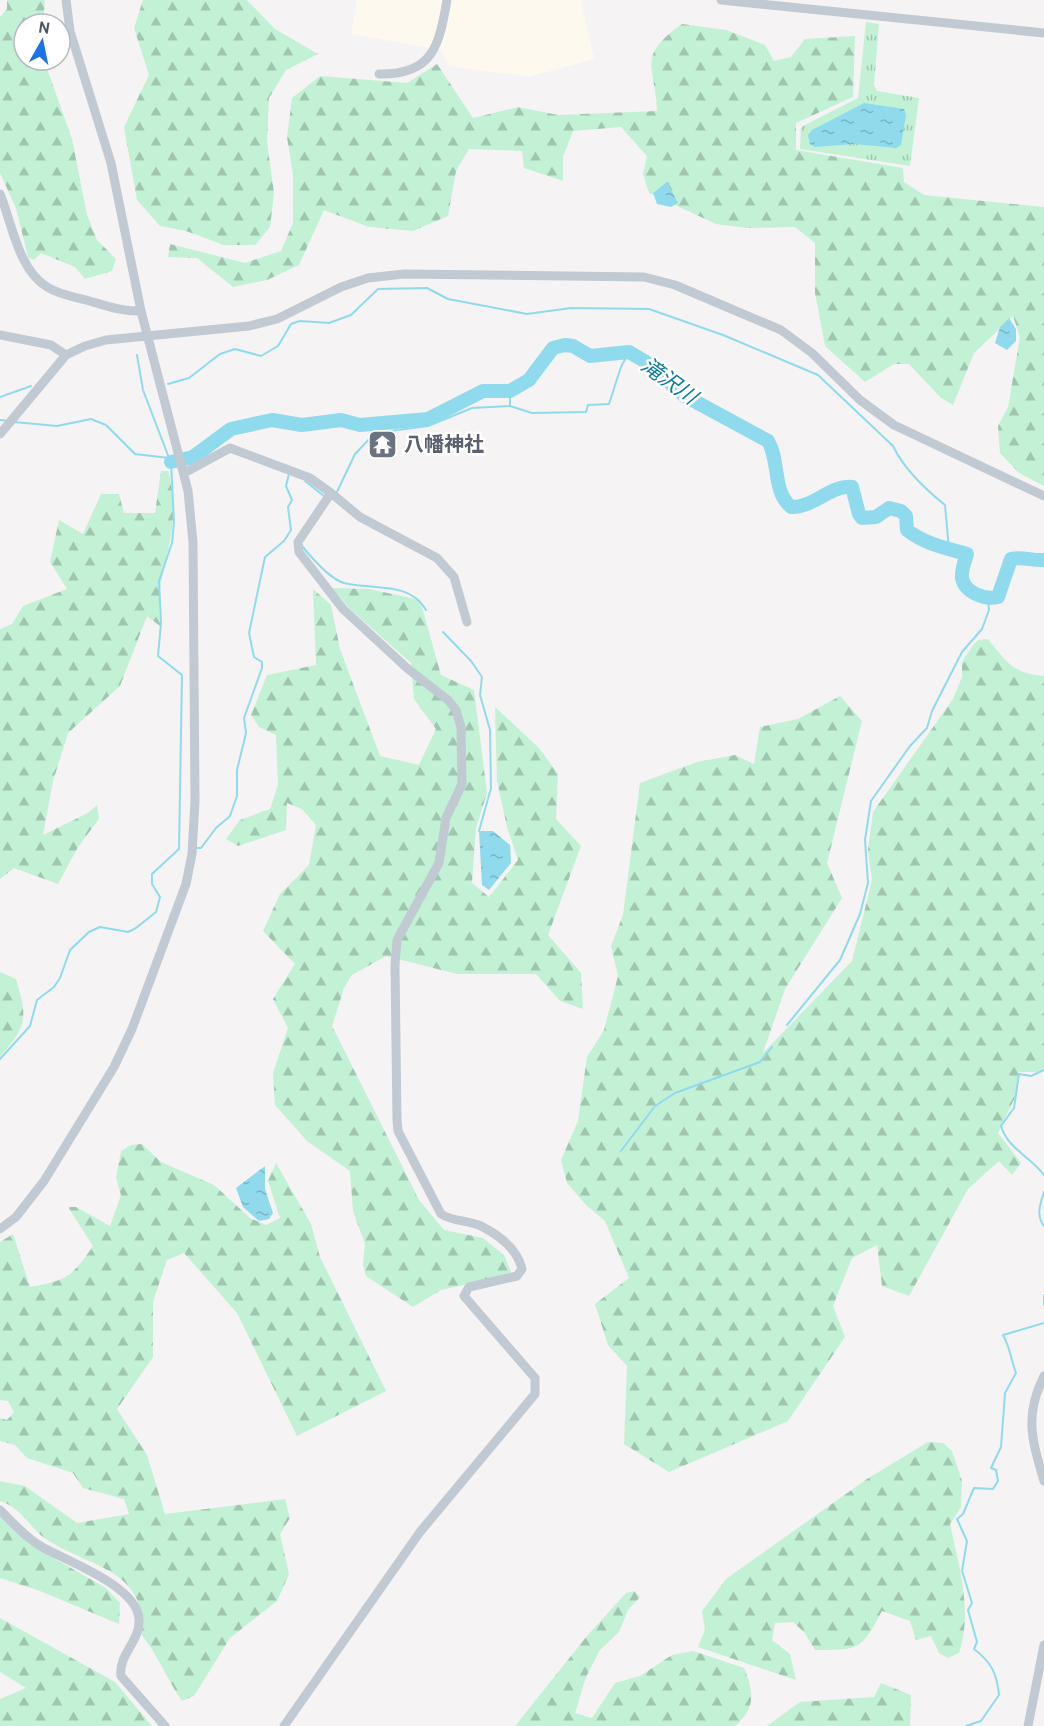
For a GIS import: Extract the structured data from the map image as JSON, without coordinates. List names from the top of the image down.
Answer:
{
  "water": ["滝沢川"],
  "places": {
    "temple": ["八幡神社"]
  },
  "north": "top"
}
